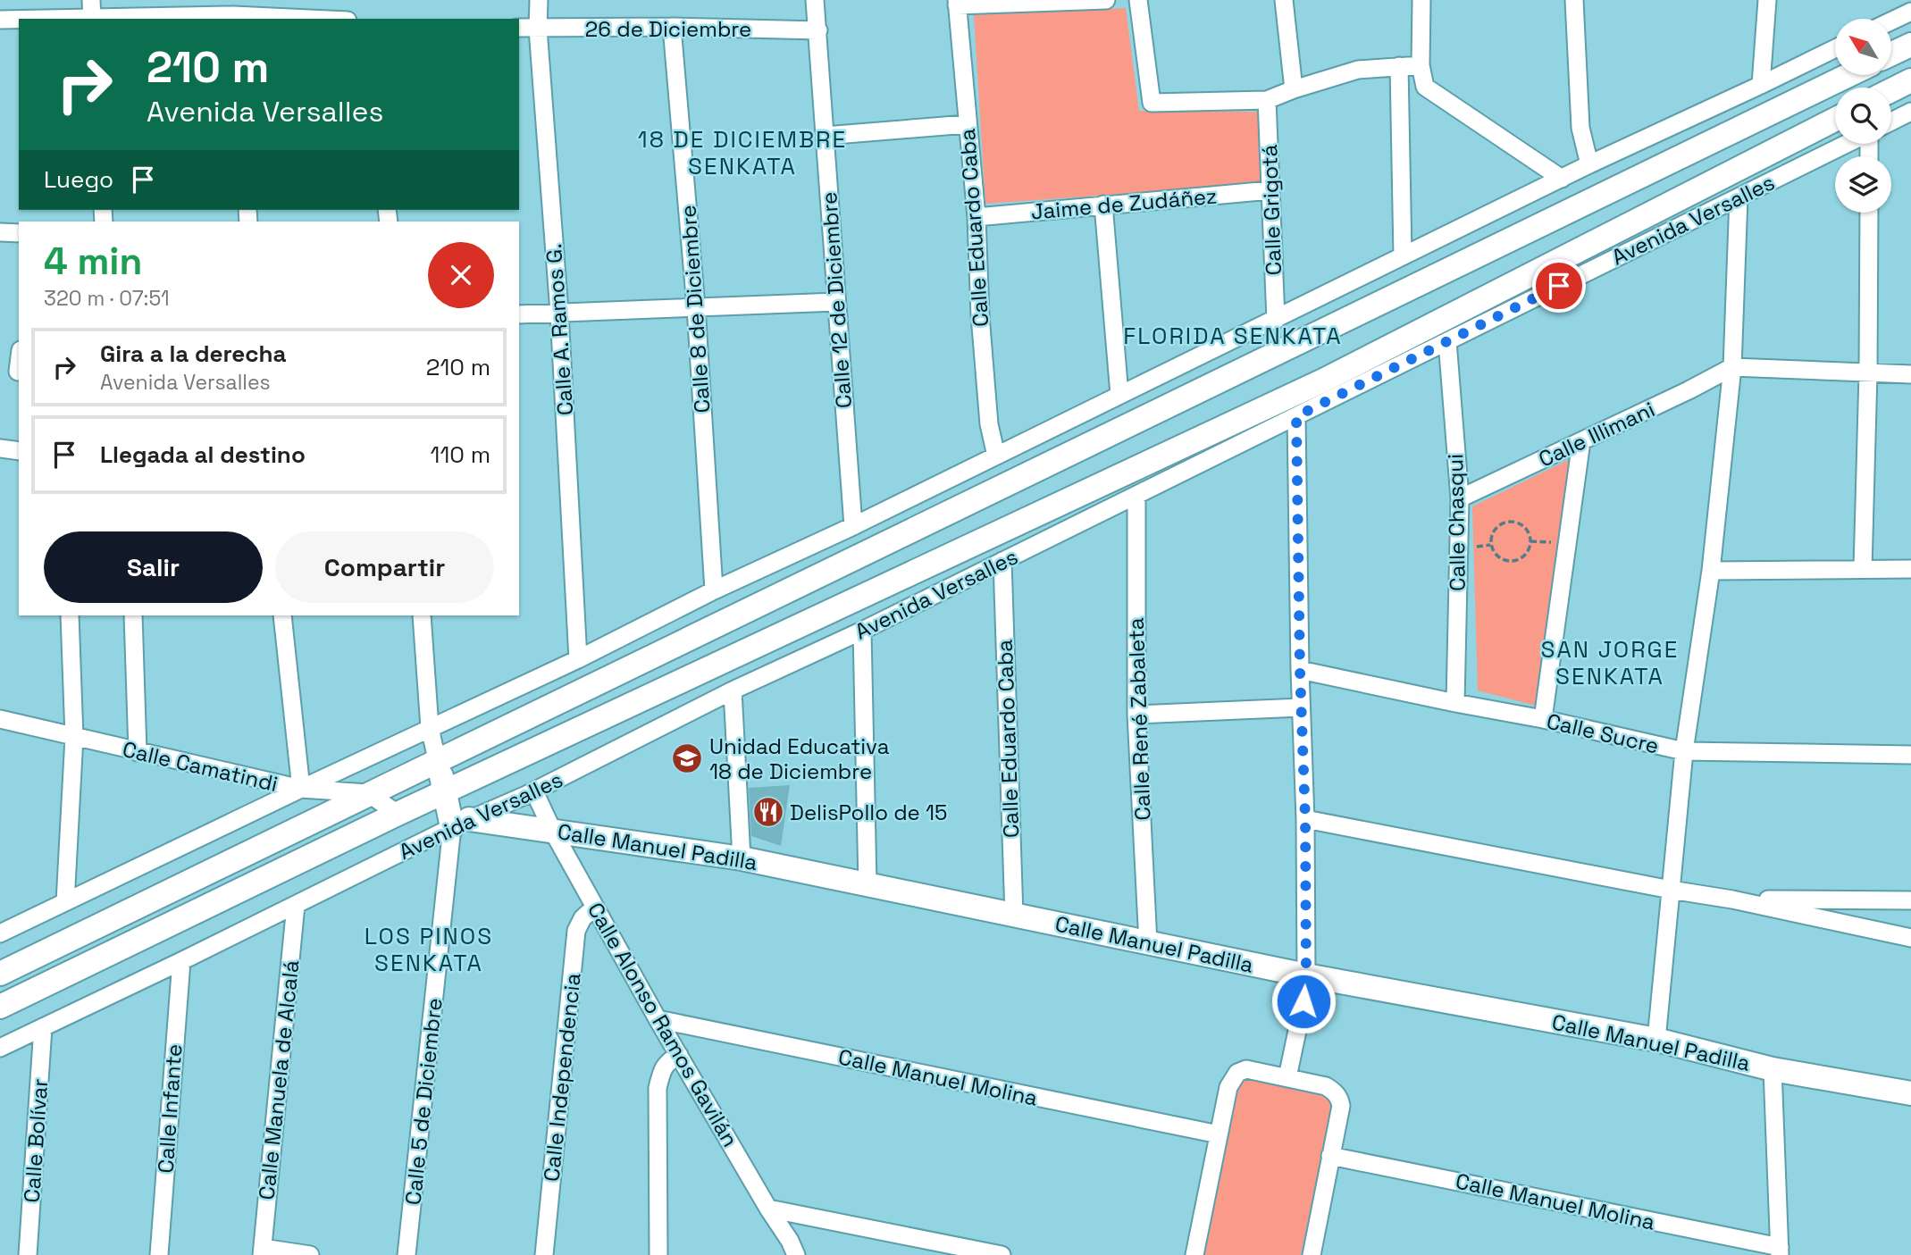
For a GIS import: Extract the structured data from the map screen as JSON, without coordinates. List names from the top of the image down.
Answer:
{
  "streets": {
    "street": [
      "26 de Diciembre",
      "Jaime de Zudáñez",
      "Calle Grigotá",
      "Avenida Versalles",
      "Calle Eduardo Caba",
      "Calle 12 de Diciembre",
      "Calle 8 de Diciembre",
      "Calle A. Ramos G.",
      "Calle Illimani",
      "Calle Chasqui",
      "Calle René Zabaleta",
      "Calle Sucre",
      "Calle Camatindi",
      "Calle Manuel Padilla",
      "Calle Alonso Ramos Gavilán",
      "Calle Independencia",
      "Calle Manuel Molina",
      "Calle Manuela de Alcalá",
      "Calle 5 de Diciembre",
      "Calle Infante",
      "Calle Bolívar"
    ]
  },
  "crossings": [
    ["26 de Diciembre", "Calle 12 de Diciembre"],
    ["26 de Diciembre", "Calle 8 de Diciembre"],
    ["26 de Diciembre", "Calle A. Ramos G."],
    ["Jaime de Zudáñez", "Calle Grigotá"],
    ["Jaime de Zudáñez", "Calle Eduardo Caba"],
    ["Avenida Versalles", "Calle Eduardo Caba"],
    ["Avenida Versalles", "Calle Chasqui"],
    ["Avenida Versalles", "Calle René Zabaleta"],
    ["Avenida Versalles", "Calle Manuel Padilla"],
    ["Avenida Versalles", "Calle Alonso Ramos Gavilán"],
    ["Avenida Versalles", "Calle Manuela de Alcalá"],
    ["Avenida Versalles", "Calle 5 de Diciembre"],
    ["Avenida Versalles", "Calle Infante"],
    ["Avenida Versalles", "Calle Bolívar"],
    ["Calle Eduardo Caba", "Calle Manuel Padilla"],
    ["Calle Illimani", "Calle Chasqui"],
    ["Calle Chasqui", "Calle Sucre"],
    ["Calle René Zabaleta", "Calle Manuel Padilla"],
    ["Calle Manuel Padilla", "Calle Alonso Ramos Gavilán"],
    ["Calle Manuel Padilla", "Calle 5 de Diciembre"],
    ["Calle Alonso Ramos Gavilán", "Calle Independencia"],
    ["Calle Alonso Ramos Gavilán", "Calle Manuel Molina"]
  ],
  "districts": [
    "18 DE DICIEMBRE SENKATA",
    "FLORIDA SENKATA",
    "SAN JORGE SENKATA",
    "LOS PINOS SENKATA"
  ],
  "places": {
    "school or university": ["Unidad Educativa 18 de Diciembre"],
    "restaurant": ["DelisPollo de 15"]
  },
  "north": "top left",
  "page": {
    "turn": ["210 m", "Avenida Versalles"],
    "then": "Luego",
    "heading": ["4 min", "320 m · 07:51"],
    "list": [
      {
        "name": "Gira a la derecha",
        "note": "Avenida Versalles",
        "value": "210 m"
      },
      {
        "name": "Llegada al destino",
        "value": "110 m"
      }
    ],
    "buttons": ["Salir", "Compartir"]
  }
}
